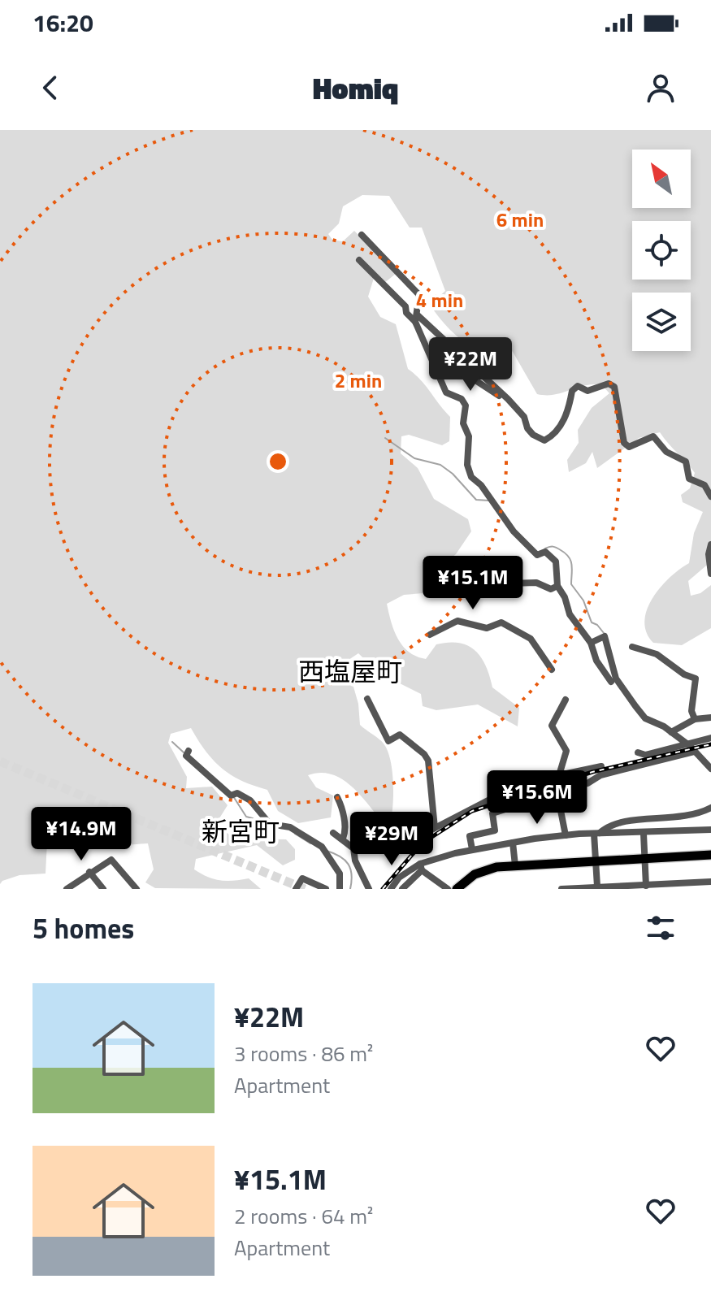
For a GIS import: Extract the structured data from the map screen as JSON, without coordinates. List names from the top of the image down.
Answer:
{
  "districts": ["西塩屋町", "新宮町"],
  "north": "top left",
  "page": {
    "status": "16:20",
    "header": "Homiq",
    "price": [
      "¥22M",
      "¥15.1M",
      "¥15.6M",
      "¥14.9M",
      "¥29M"
    ],
    "heading": "5 homes",
    "list": [
      {
        "name": "¥22M",
        "note": "3 rooms · 86 m² · Apartment"
      },
      {
        "name": "¥15.1M",
        "note": "2 rooms · 64 m² · Apartment"
      }
    ]
  },
  "rings": ["6 min", "4 min", "2 min"]
}
